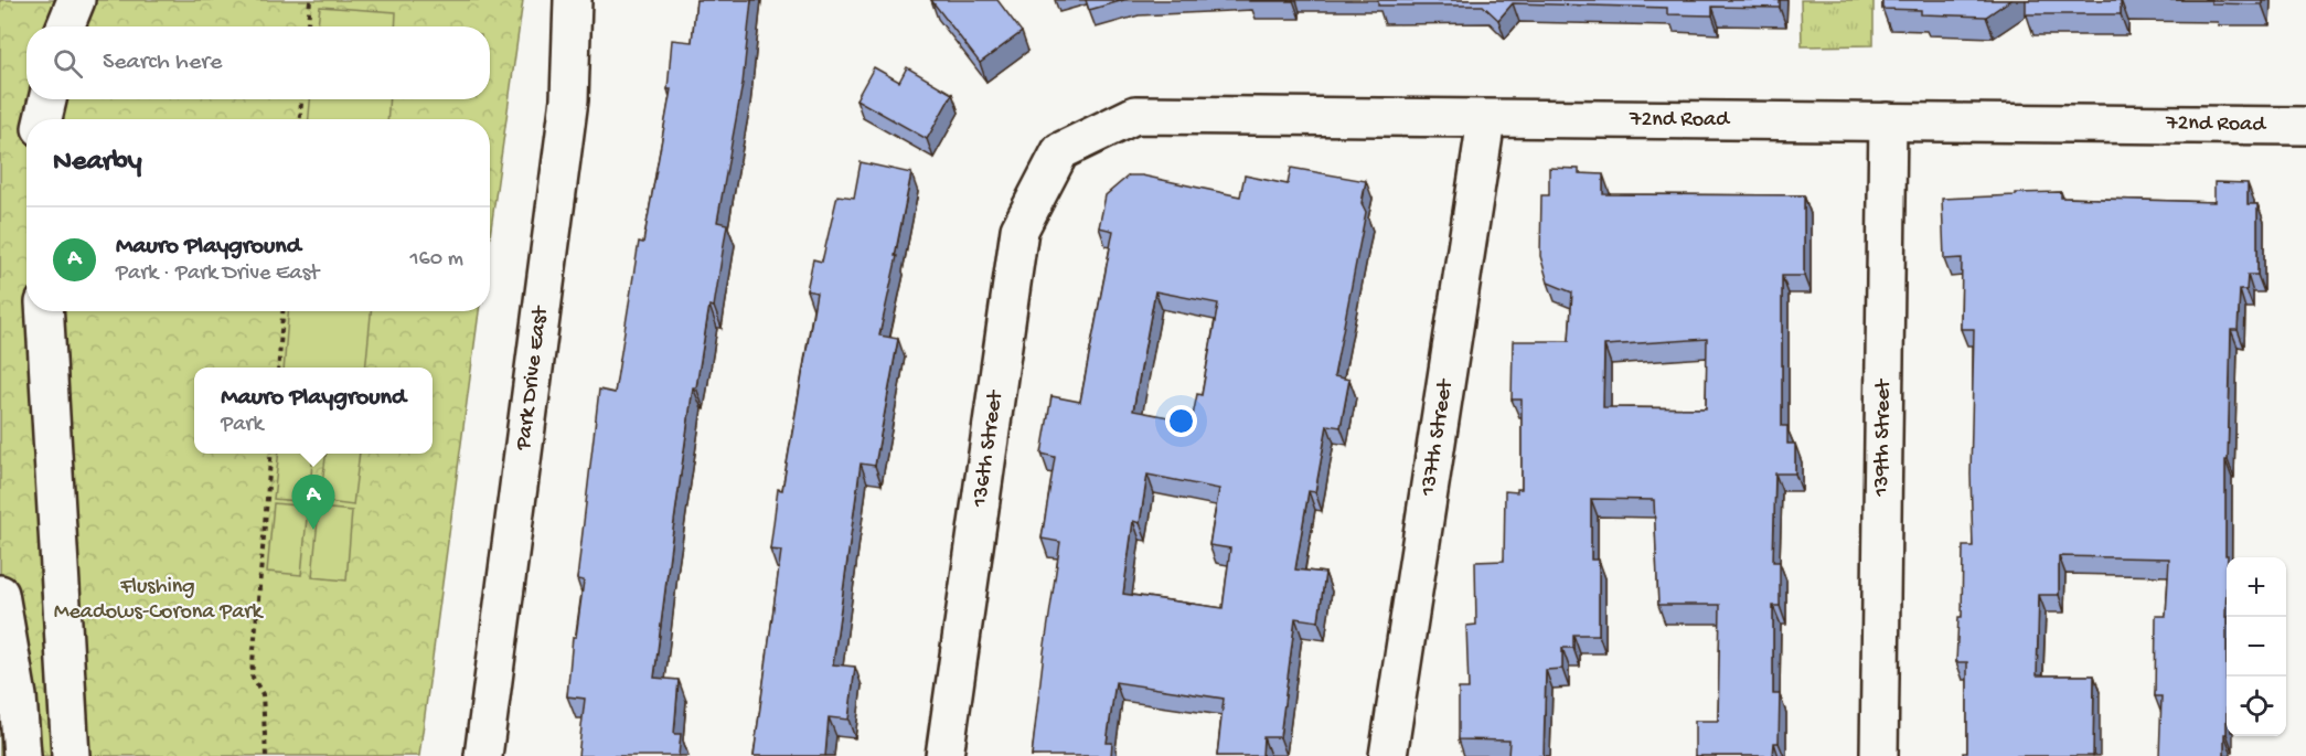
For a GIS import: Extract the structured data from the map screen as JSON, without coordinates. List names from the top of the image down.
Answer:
{
  "streets": {
    "main road": [
      "72nd Road",
      "Park Drive East",
      "137th Street",
      "139th Street",
      "136th Street"
    ]
  },
  "crossings": [
    ["72nd Road", "137th Street"],
    ["72nd Road", "139th Street"],
    ["72nd Road", "136th Street"]
  ],
  "parks": ["Flushing Meadows-Corona Park"],
  "page": {
    "search": "Search here",
    "heading": "Nearby",
    "list": [
      {
        "mark": "A",
        "name": "Mauro Playground",
        "note": "Park · Park Drive East",
        "value": "160 m"
      }
    ],
    "popup": ["Mauro Playground", "Park"],
    "pins": "A",
    "map_buttons": ["+", "−"]
  }
}
